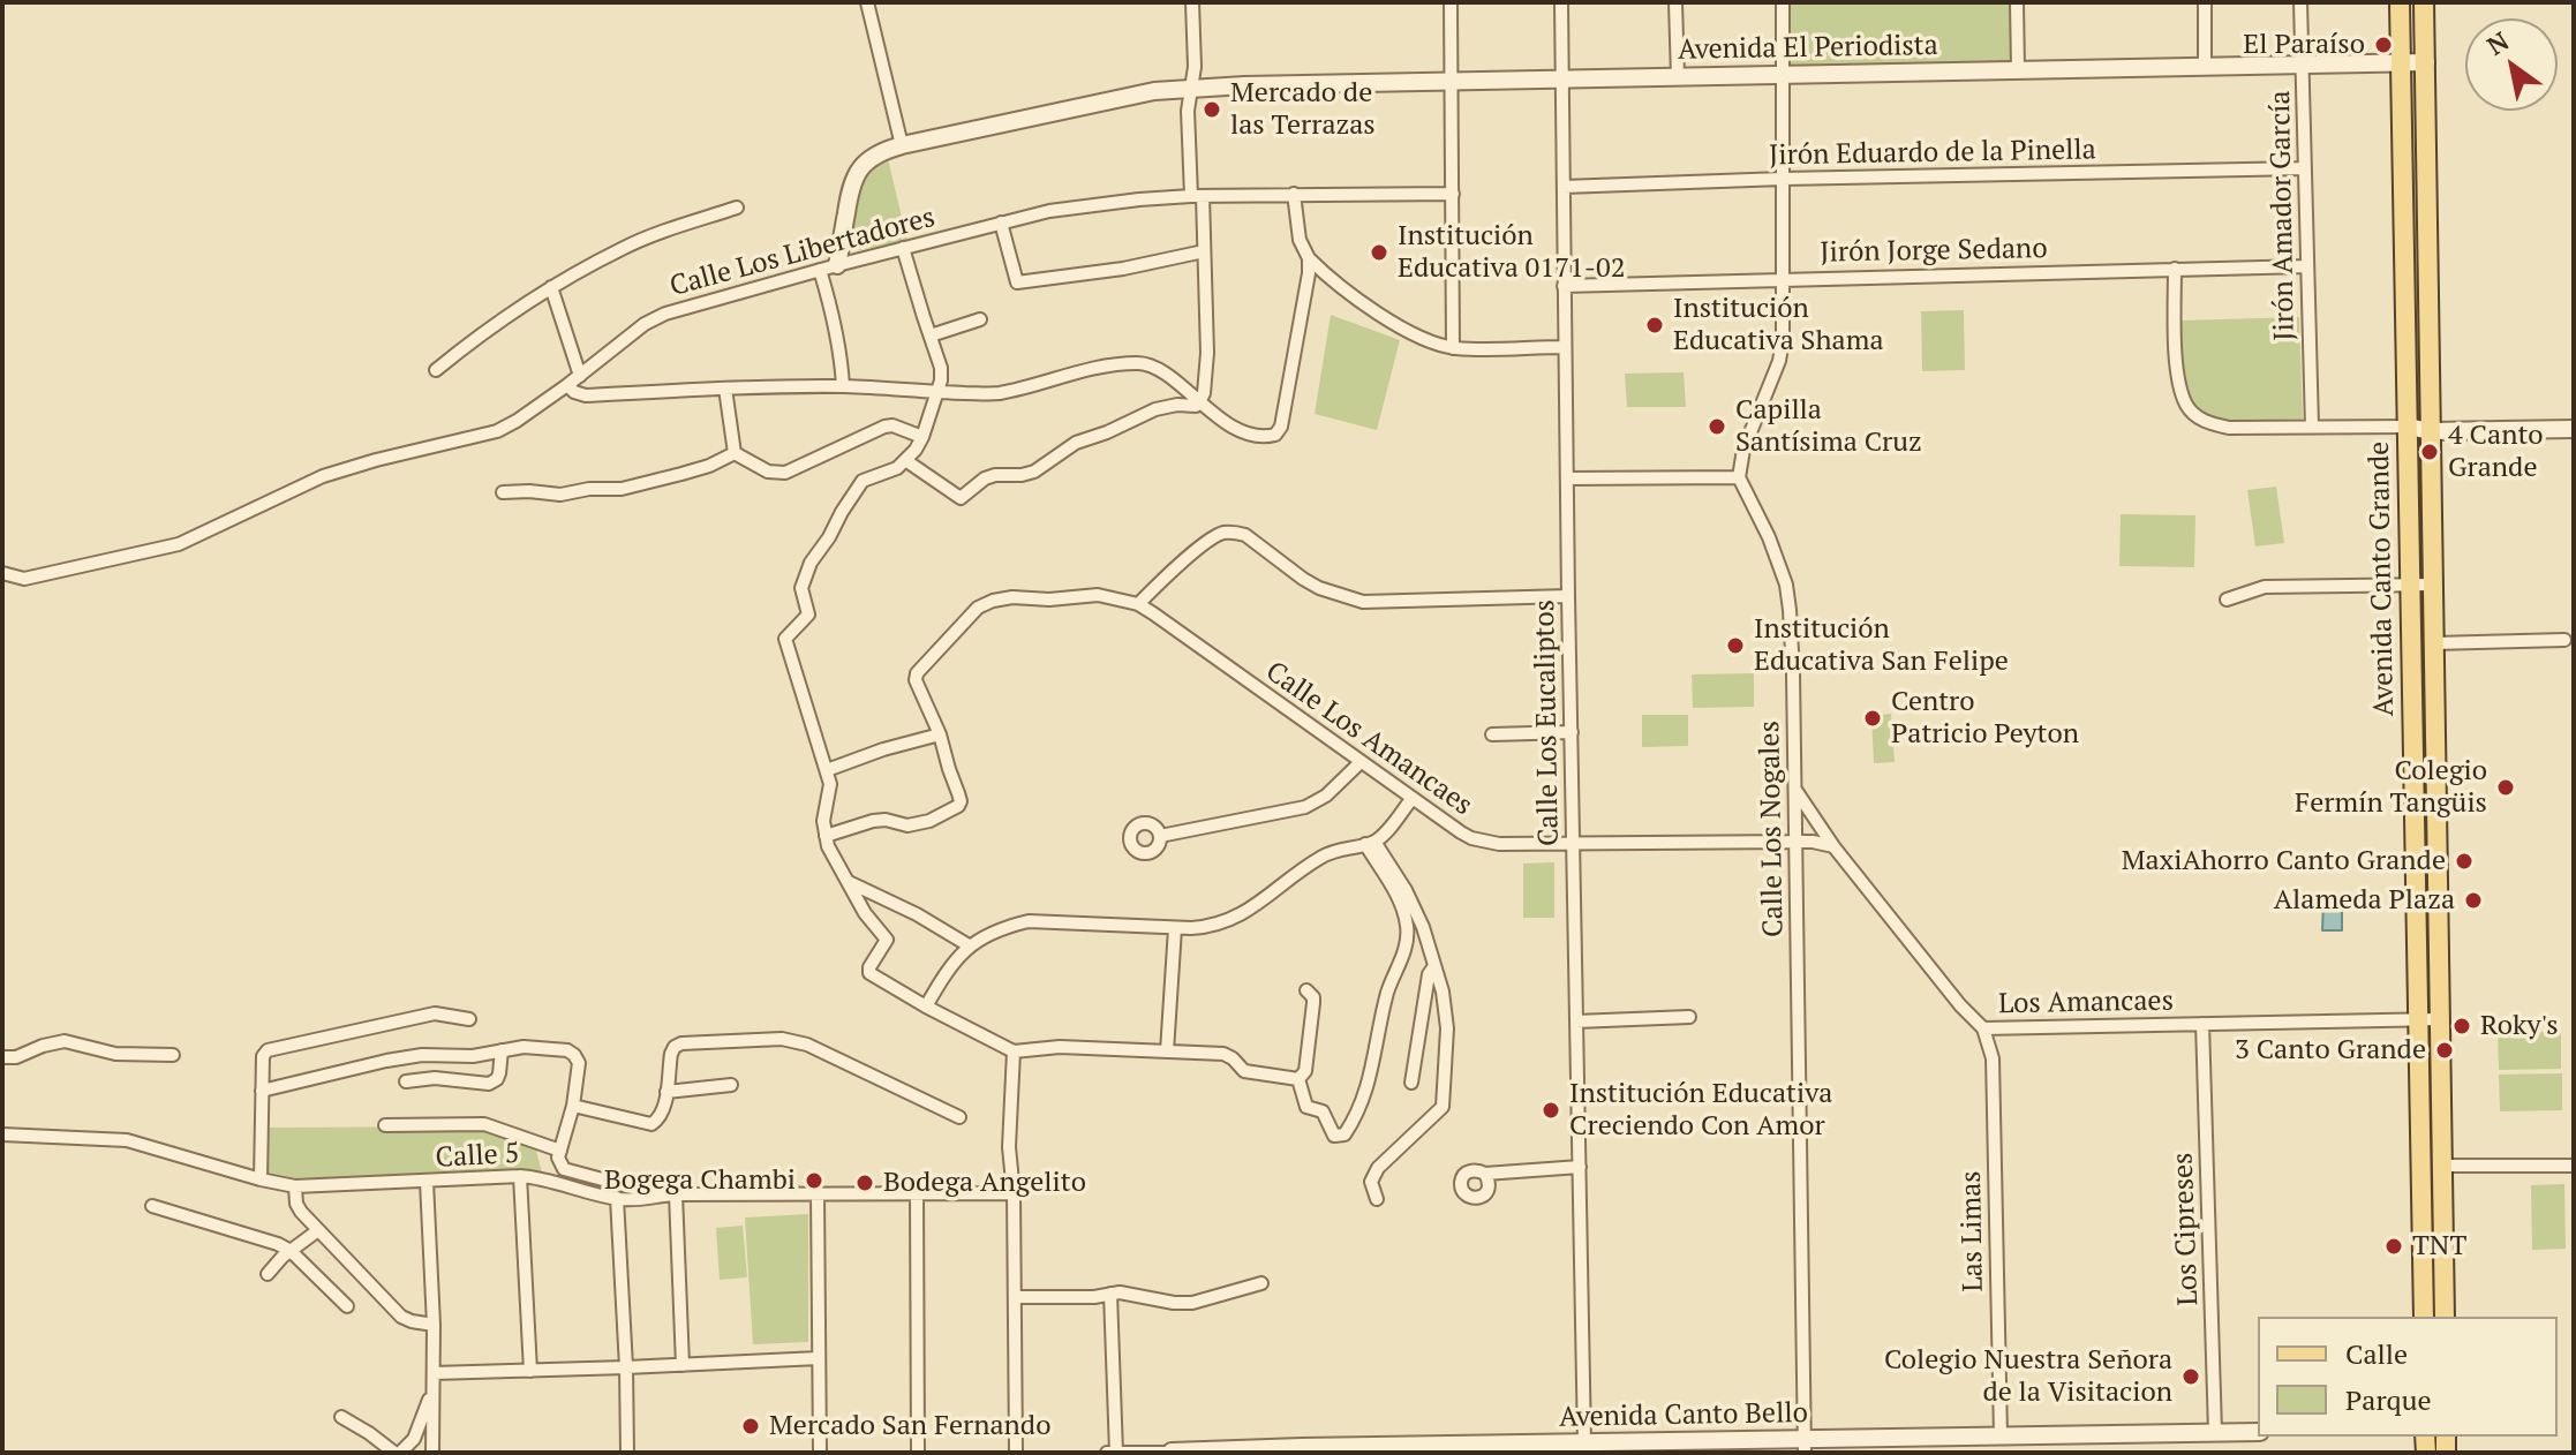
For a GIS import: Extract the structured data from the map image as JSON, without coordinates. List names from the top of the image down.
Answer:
{
  "streets": {
    "main road": ["Avenida Canto Grande"],
    "street": [
      "Avenida El Periodista",
      "Jirón Eduardo de la Pinella",
      "Jirón Amador García",
      "Jirón Jorge Sedano",
      "Calle Los Libertadores",
      "Calle Los Eucaliptos",
      "Calle Los Amancaes",
      "Calle Los Nogales",
      "Los Amancaes",
      "Calle 5",
      "Los Cipreses",
      "Las Limas",
      "Avenida Canto Bello"
    ]
  },
  "crossings": [
    ["Avenida El Periodista", "Jirón Amador García"],
    ["Avenida El Periodista", "Calle Los Libertadores"],
    ["Avenida El Periodista", "Avenida Canto Grande"],
    ["Avenida El Periodista", "Calle Los Eucaliptos"],
    ["Jirón Eduardo de la Pinella", "Jirón Amador García"],
    ["Jirón Eduardo de la Pinella", "Calle Los Eucaliptos"],
    ["Jirón Amador García", "Jirón Jorge Sedano"],
    ["Jirón Jorge Sedano", "Calle Los Eucaliptos"],
    ["Avenida Canto Grande", "Los Amancaes"],
    ["Calle Los Eucaliptos", "Calle Los Amancaes"],
    ["Calle Los Eucaliptos", "Avenida Canto Bello"],
    ["Calle Los Amancaes", "Calle Los Nogales"],
    ["Calle Los Amancaes", "Los Amancaes"],
    ["Calle Los Nogales", "Los Amancaes"],
    ["Calle Los Nogales", "Avenida Canto Bello"],
    ["Los Amancaes", "Los Cipreses"],
    ["Los Amancaes", "Las Limas"],
    ["Los Cipreses", "Avenida Canto Bello"],
    ["Las Limas", "Avenida Canto Bello"]
  ],
  "places": [
    "El Paraíso",
    "Mercado de las Terrazas",
    "Institución Educativa 0171-02",
    "Institución Educativa Shama",
    "Capilla Santísima Cruz",
    "4 Canto Grande",
    "Institución Educativa San Felipe",
    "Centro Patricio Peyton",
    "Colegio Fermín Tangüis",
    "MaxiAhorro Canto Grande",
    "Alameda Plaza",
    "Roky's",
    "3 Canto Grande",
    "Institución Educativa Creciendo Con Amor",
    "Bogega Chambi",
    "Bodega Angelito",
    "TNT",
    "Colegio Nuestra Señora de la Visitacion",
    "Mercado San Fernando"
  ],
  "legend": ["Calle", "Parque"],
  "north": "top left"
}
